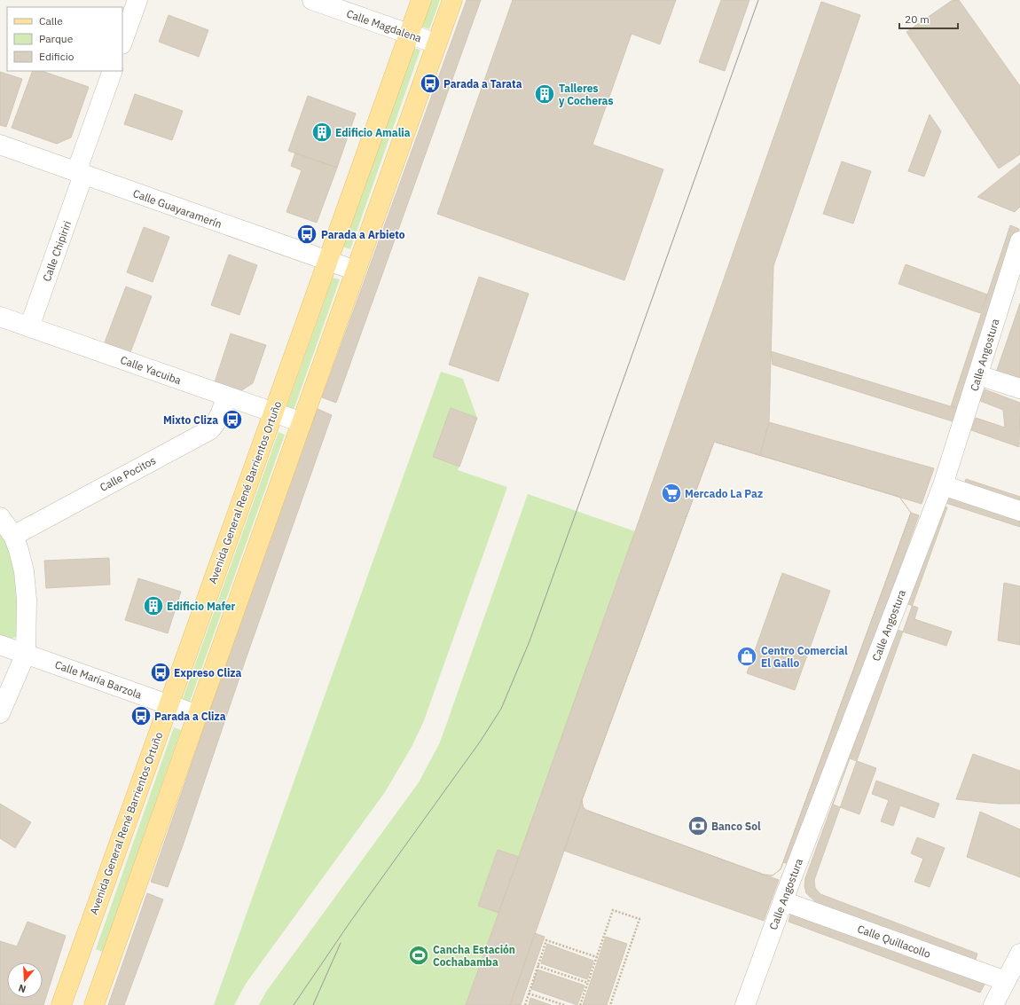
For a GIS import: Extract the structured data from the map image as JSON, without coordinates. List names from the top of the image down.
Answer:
{
  "streets": {
    "main road": ["Avenida General René Barrientos Ortuño"],
    "street": [
      "Calle Magdalena",
      "Calle Guayaramerín",
      "Calle Chipiriri",
      "Calle Angostura",
      "Calle Yacuiba",
      "Calle Pocitos",
      "Calle María Barzola",
      "Calle Quillacollo"
    ]
  },
  "crossings": [
    ["Calle Magdalena", "Avenida General René Barrientos Ortuño"],
    ["Calle Guayaramerín", "Calle Chipiriri"],
    ["Calle Guayaramerín", "Avenida General René Barrientos Ortuño"],
    ["Calle Chipiriri", "Calle Yacuiba"],
    ["Calle Angostura", "Calle Quillacollo"],
    ["Calle Yacuiba", "Calle Pocitos"],
    ["Calle Yacuiba", "Avenida General René Barrientos Ortuño"],
    ["Avenida General René Barrientos Ortuño", "Calle María Barzola"]
  ],
  "places": {
    "bus stop": [
      "Parada a Tarata",
      "Parada a Arbieto",
      "Mixto Cliza",
      "Expreso Cliza",
      "Parada a Cliza"
    ],
    "building": ["Talleres y Cocheras", "Edificio Amalia", "Edificio Mafer"],
    "supermarket": ["Mercado La Paz"],
    "shop": ["Centro Comercial El Gallo"],
    "bank": ["Banco Sol"],
    "sports": ["Cancha Estación Cochabamba"]
  },
  "legend": ["Calle", "Parque", "Edificio"],
  "scale_bar": "20 m",
  "north": "bottom"
}
